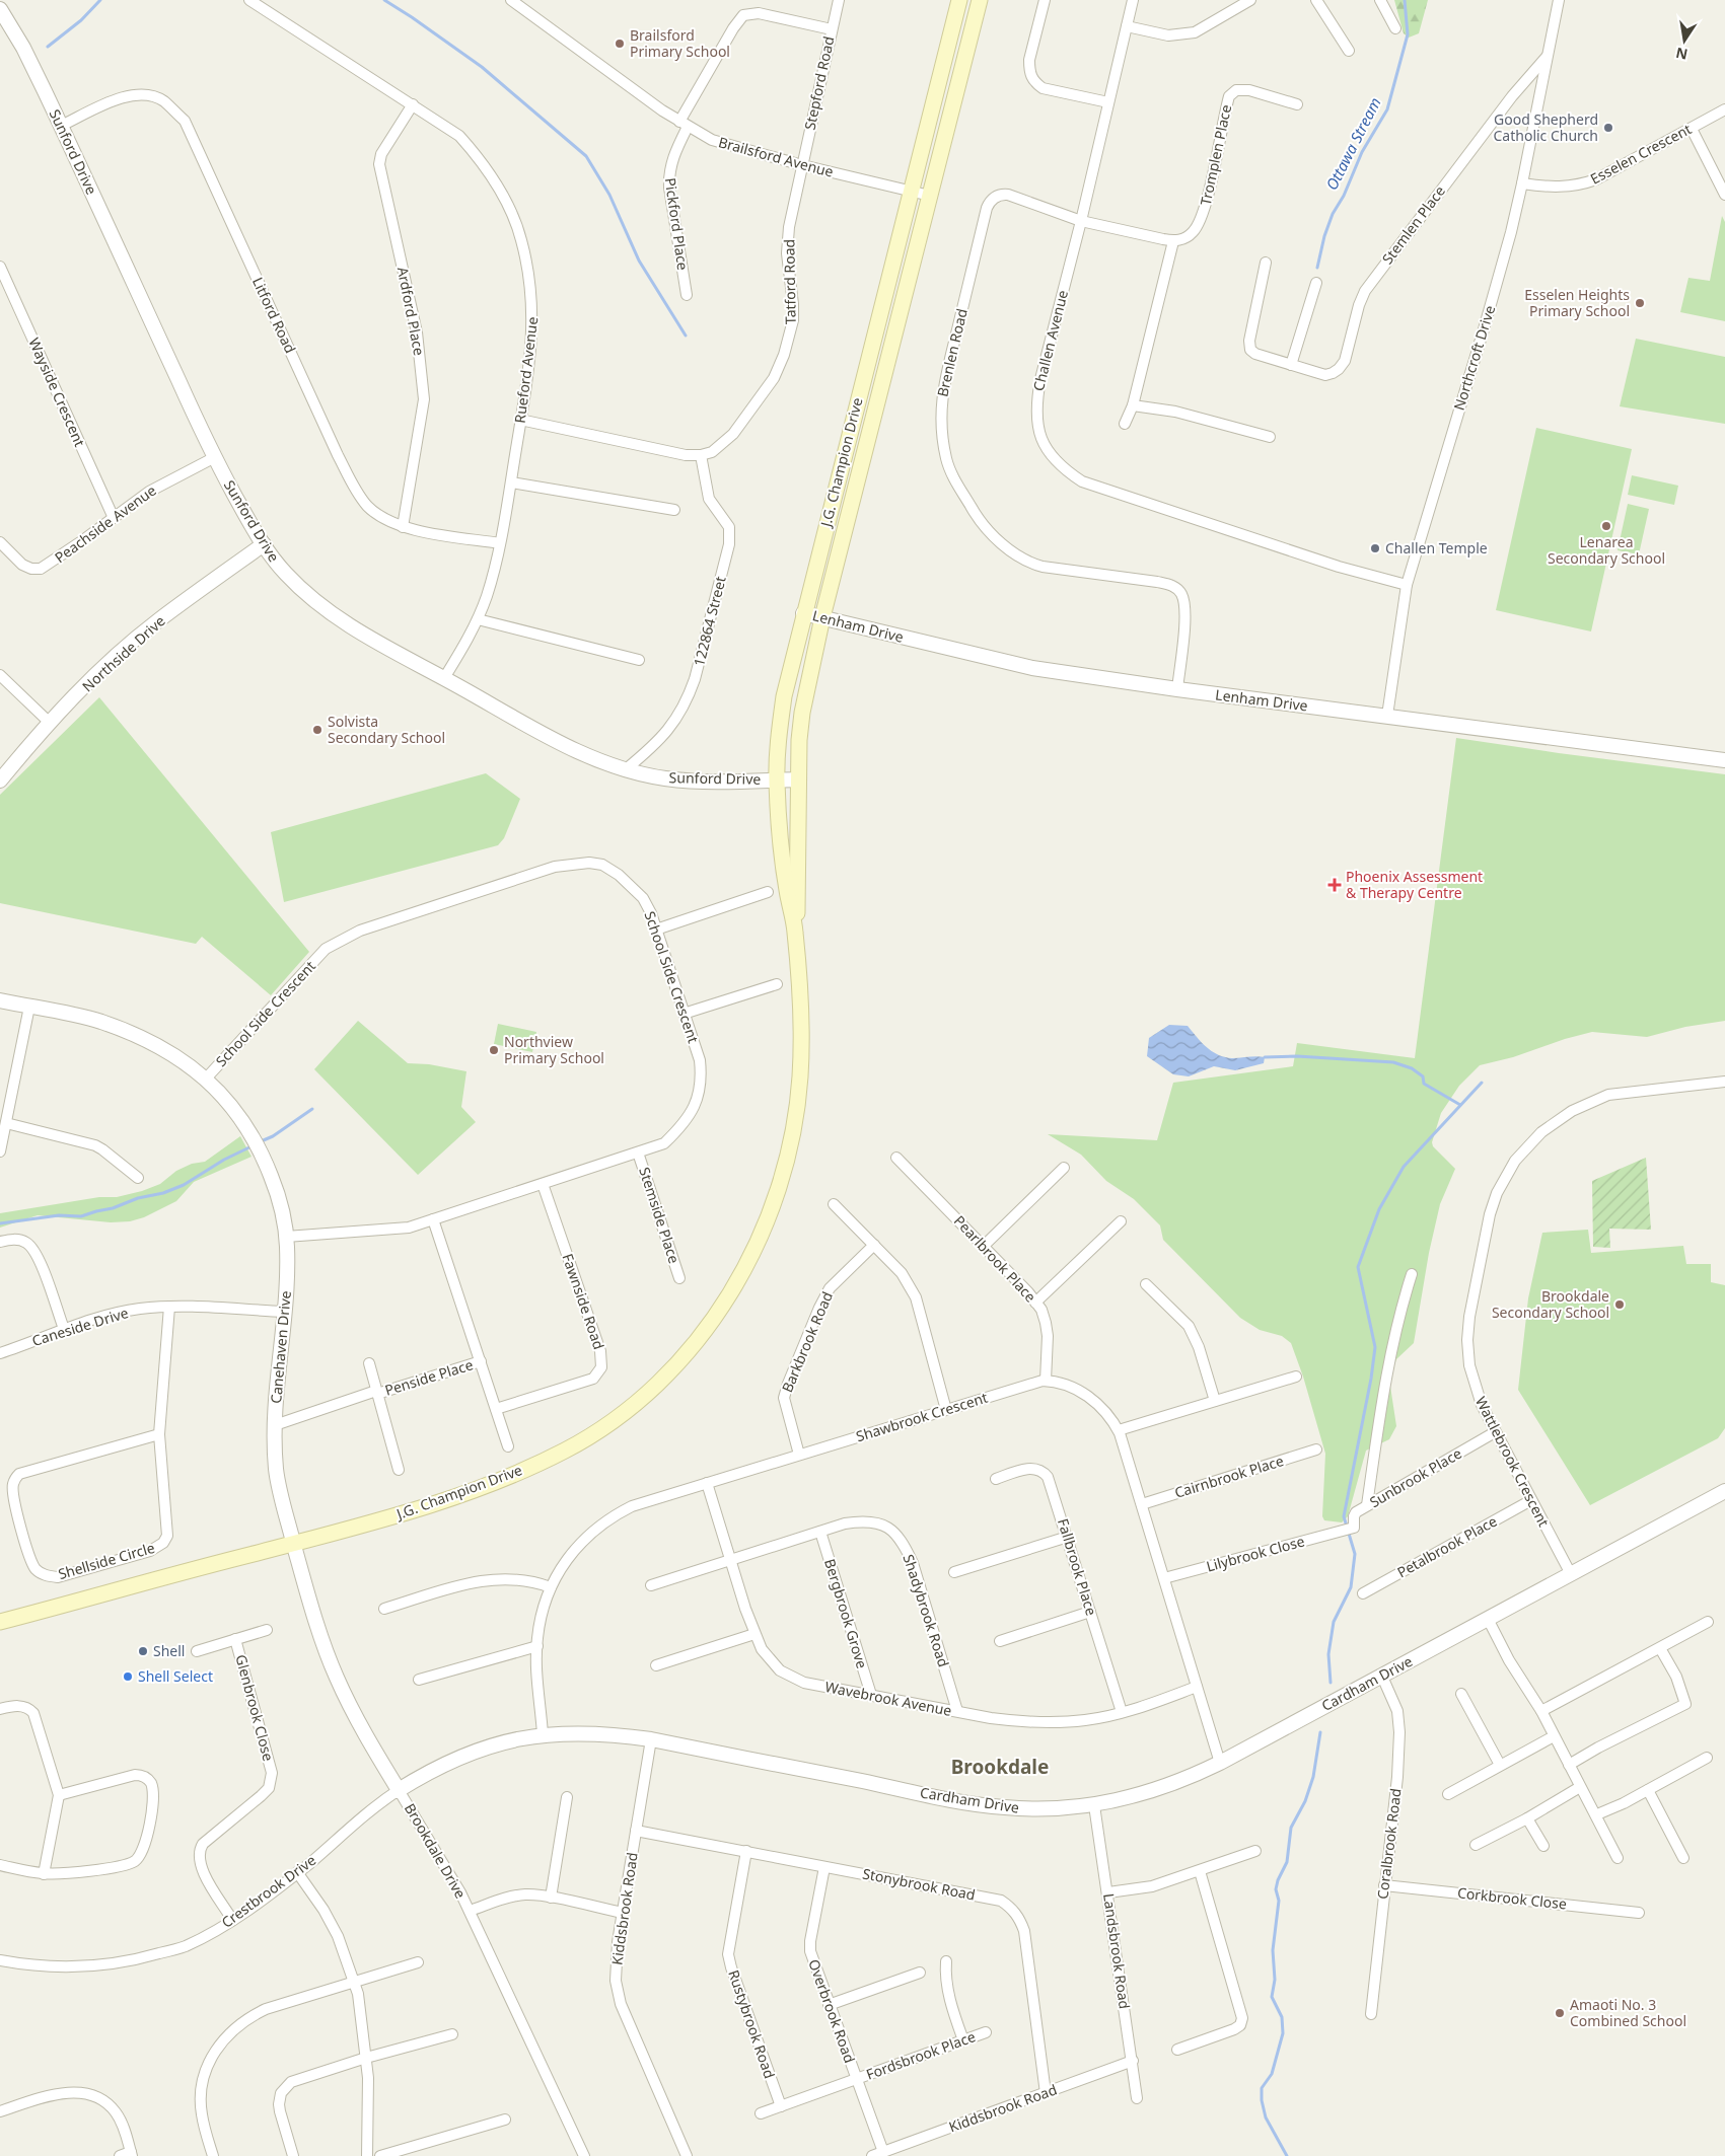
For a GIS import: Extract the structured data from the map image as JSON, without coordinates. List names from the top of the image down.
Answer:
{
  "streets": {
    "main road": ["J.G. Champion Drive"],
    "street": [
      "Stepford Road",
      "Sunford Drive",
      "Esselen Crescent",
      "Tromplen Place",
      "Brailsford Avenue",
      "Pickford Place",
      "Stemlen Place",
      "Tatford Road",
      "Ardford Place",
      "Litford Road",
      "Challen Avenue",
      "Brenlen Road",
      "Northcroft Drive",
      "Rueford Avenue",
      "Wayside Crescent",
      "Peachside Avenue",
      "122864 Street",
      "Lenham Drive",
      "Northside Drive",
      "School Side Crescent",
      "Stemside Place",
      "Pearlbrook Place",
      "Fawnside Road",
      "Caneside Drive",
      "Barkbrook Road",
      "Canehaven Drive",
      "Penside Place",
      "Shawbrook Crescent",
      "Wattlebrook Crescent",
      "Cairnbrook Place",
      "Sunbrook Place",
      "Petalbrook Place",
      "Lilybrook Close",
      "Shellside Circle",
      "Fallbrook Place",
      "Shadybrook Road",
      "Bergbrook Grove",
      "Cardham Drive",
      "Wavebrook Avenue",
      "Glenbrook Close",
      "Coralbrook Road",
      "Brookdale Drive",
      "Stonybrook Road",
      "Crestbrook Drive",
      "Corkbrook Close",
      "Kiddsbrook Road",
      "Landsbrook Road",
      "Overbrook Road",
      "Rustybrook Road",
      "Fordsbrook Place"
    ]
  },
  "crossings": [
    ["Stepford Road", "Brailsford Avenue"],
    ["Stepford Road", "Pickford Place"],
    ["Stepford Road", "Tatford Road"],
    ["Sunford Drive", "Litford Road"],
    ["Sunford Drive", "Rueford Avenue"],
    ["Sunford Drive", "J.G. Champion Drive"],
    ["Sunford Drive", "Peachside Avenue"],
    ["Sunford Drive", "122864 Street"],
    ["Sunford Drive", "Northside Drive"],
    ["Esselen Crescent", "Northcroft Drive"],
    ["Brailsford Avenue", "Pickford Place"],
    ["Brailsford Avenue", "Tatford Road"],
    ["Brailsford Avenue", "J.G. Champion Drive"],
    ["Stemlen Place", "Northcroft Drive"],
    ["Tatford Road", "122864 Street"],
    ["Ardford Place", "Litford Road"],
    ["Ardford Place", "Rueford Avenue"],
    ["Litford Road", "Rueford Avenue"],
    ["Challen Avenue", "Brenlen Road"],
    ["Challen Avenue", "Northcroft Drive"],
    ["Brenlen Road", "Lenham Drive"],
    ["Northcroft Drive", "Lenham Drive"],
    ["Wayside Crescent", "Peachside Avenue"],
    ["J.G. Champion Drive", "Lenham Drive"],
    ["J.G. Champion Drive", "Canehaven Drive"],
    ["J.G. Champion Drive", "Brookdale Drive"],
    ["School Side Crescent", "Stemside Place"],
    ["School Side Crescent", "Fawnside Road"],
    ["School Side Crescent", "Canehaven Drive"],
    ["Pearlbrook Place", "Shawbrook Crescent"],
    ["Caneside Drive", "Canehaven Drive"],
    ["Caneside Drive", "Shellside Circle"],
    ["Barkbrook Road", "Shawbrook Crescent"],
    ["Canehaven Drive", "Brookdale Drive"],
    ["Shawbrook Crescent", "Cardham Drive"],
    ["Shawbrook Crescent", "Wavebrook Avenue"],
    ["Wattlebrook Crescent", "Sunbrook Place"],
    ["Wattlebrook Crescent", "Petalbrook Place"],
    ["Wattlebrook Crescent", "Cardham Drive"],
    ["Sunbrook Place", "Lilybrook Close"],
    ["Fallbrook Place", "Wavebrook Avenue"],
    ["Shadybrook Road", "Bergbrook Grove"],
    ["Shadybrook Road", "Wavebrook Avenue"],
    ["Bergbrook Grove", "Wavebrook Avenue"],
    ["Cardham Drive", "Coralbrook Road"],
    ["Cardham Drive", "Brookdale Drive"],
    ["Cardham Drive", "Crestbrook Drive"],
    ["Cardham Drive", "Kiddsbrook Road"],
    ["Cardham Drive", "Landsbrook Road"],
    ["Glenbrook Close", "Crestbrook Drive"],
    ["Coralbrook Road", "Corkbrook Close"],
    ["Brookdale Drive", "Crestbrook Drive"],
    ["Stonybrook Road", "Kiddsbrook Road"],
    ["Stonybrook Road", "Overbrook Road"],
    ["Stonybrook Road", "Rustybrook Road"],
    ["Kiddsbrook Road", "Landsbrook Road"],
    ["Kiddsbrook Road", "Overbrook Road"],
    ["Overbrook Road", "Fordsbrook Place"]
  ],
  "districts": ["Brookdale"],
  "water": ["Ottawa Stream"],
  "places": {
    "other": [
      "Brailsford Primary School",
      "Good Shepherd Catholic Church",
      "Esselen Heights Primary School",
      "Lenarea Secondary School",
      "Challen Temple",
      "Solvista Secondary School",
      "Northview Primary School",
      "Brookdale Secondary School",
      "Shell",
      "Shell Select",
      "Amaoti No. 3 Combined School"
    ],
    "health": ["Phoenix Assessment & Therapy Centre"]
  },
  "north": "bottom"
}
